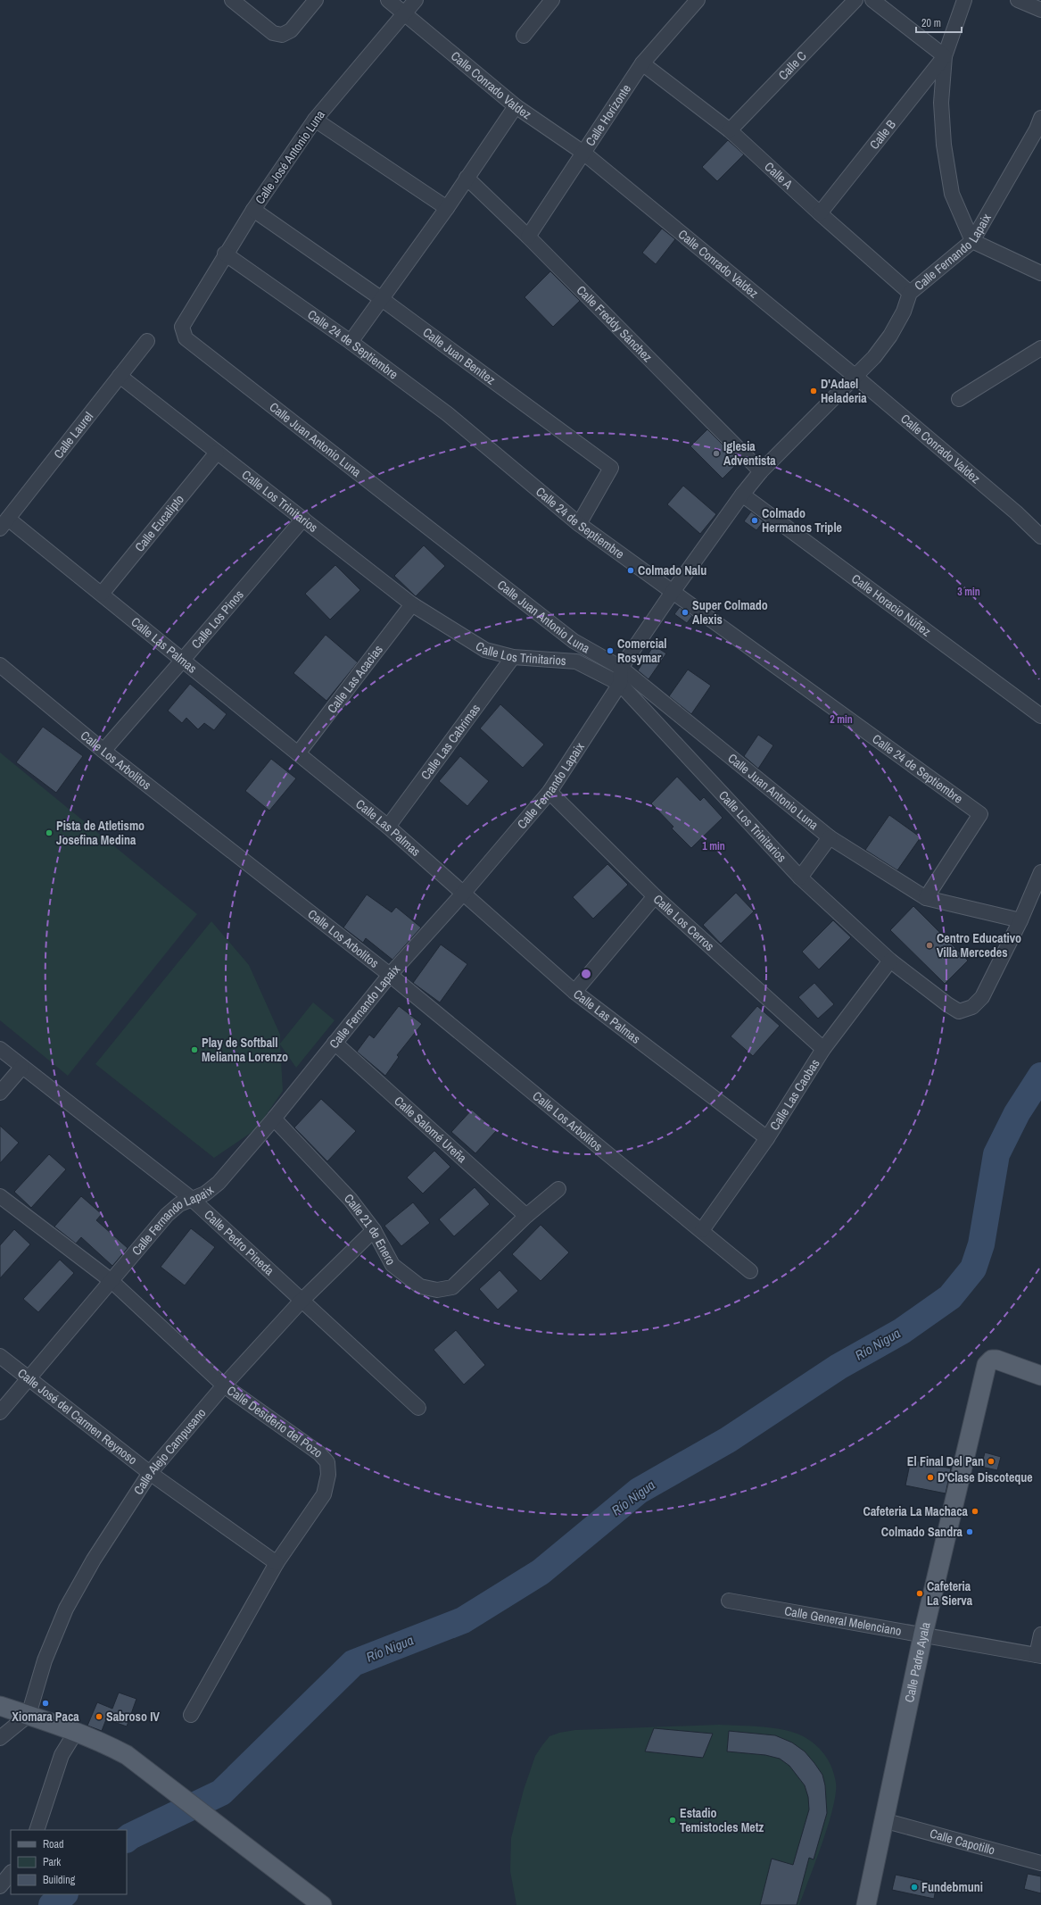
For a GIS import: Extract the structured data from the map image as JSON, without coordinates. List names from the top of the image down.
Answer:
{
  "streets": {
    "main road": ["Calle Padre Ayala"],
    "street": [
      "Calle C",
      "Calle Conrado Valdez",
      "Calle Horizonte",
      "Calle B",
      "Calle José Antonio Luna",
      "Calle A",
      "Calle Fernando Lapaix",
      "Calle Freddy Sánchez",
      "Calle 24 de Septiembre",
      "Calle Juan Benítez",
      "Calle Laurel",
      "Calle Juan Antonio Luna",
      "Calle Los Trinitarios",
      "Calle Eucalipto",
      "Calle Horacio Núñez",
      "Calle Los Pinos",
      "Calle Las Palmas",
      "Calle Las Acacias",
      "Calle Las Cabrimas",
      "Calle Los Arbolitos",
      "Calle Los Cerros",
      "Calle Las Caobas",
      "Calle Salomé Ureña",
      "Calle 21 de Enero",
      "Calle Pedro Pineda",
      "Calle José del Carmen Reynoso",
      "Calle Desiderio del Pozo",
      "Calle Alejo Campusano",
      "Calle General Melenciano",
      "Calle Capotillo"
    ]
  },
  "crossings": [
    ["Calle C", "Calle A"],
    ["Calle Conrado Valdez", "Calle Horizonte"],
    ["Calle Conrado Valdez", "Calle José Antonio Luna"],
    ["Calle Conrado Valdez", "Calle Fernando Lapaix"],
    ["Calle Horizonte", "Calle A"],
    ["Calle Horizonte", "Calle Freddy Sánchez"],
    ["Calle B", "Calle A"],
    ["Calle José Antonio Luna", "Calle 24 de Septiembre"],
    ["Calle José Antonio Luna", "Calle Juan Benítez"],
    ["Calle José Antonio Luna", "Calle Juan Antonio Luna"],
    ["Calle A", "Calle Fernando Lapaix"],
    ["Calle Fernando Lapaix", "Calle Freddy Sánchez"],
    ["Calle Fernando Lapaix", "Calle 24 de Septiembre"],
    ["Calle Fernando Lapaix", "Calle Juan Antonio Luna"],
    ["Calle Fernando Lapaix", "Calle Los Trinitarios"],
    ["Calle Fernando Lapaix", "Calle Horacio Núñez"],
    ["Calle Fernando Lapaix", "Calle Las Palmas"],
    ["Calle Fernando Lapaix", "Calle Los Arbolitos"],
    ["Calle Fernando Lapaix", "Calle Los Cerros"],
    ["Calle Fernando Lapaix", "Calle Salomé Ureña"],
    ["Calle Fernando Lapaix", "Calle 21 de Enero"],
    ["Calle Fernando Lapaix", "Calle Pedro Pineda"],
    ["Calle Fernando Lapaix", "Calle José del Carmen Reynoso"],
    ["Calle Fernando Lapaix", "Calle Desiderio del Pozo"],
    ["Calle 24 de Septiembre", "Calle Juan Benítez"],
    ["Calle 24 de Septiembre", "Calle Juan Antonio Luna"],
    ["Calle Laurel", "Calle Los Trinitarios"],
    ["Calle Laurel", "Calle Las Palmas"],
    ["Calle Juan Antonio Luna", "Calle Los Trinitarios"],
    ["Calle Los Trinitarios", "Calle Eucalipto"],
    ["Calle Los Trinitarios", "Calle Los Pinos"],
    ["Calle Los Trinitarios", "Calle Las Acacias"],
    ["Calle Los Trinitarios", "Calle Las Cabrimas"],
    ["Calle Los Trinitarios", "Calle Las Caobas"],
    ["Calle Eucalipto", "Calle Las Palmas"],
    ["Calle Los Pinos", "Calle Las Palmas"],
    ["Calle Los Pinos", "Calle Los Arbolitos"],
    ["Calle Las Palmas", "Calle Las Acacias"],
    ["Calle Las Palmas", "Calle Las Cabrimas"],
    ["Calle Las Palmas", "Calle Las Caobas"],
    ["Calle Los Arbolitos", "Calle Las Caobas"],
    ["Calle Los Cerros", "Calle Las Caobas"],
    ["Calle Salomé Ureña", "Calle 21 de Enero"],
    ["Calle 21 de Enero", "Calle Alejo Campusano"],
    ["Calle Pedro Pineda", "Calle Alejo Campusano"],
    ["Calle José del Carmen Reynoso", "Calle Desiderio del Pozo"],
    ["Calle José del Carmen Reynoso", "Calle Alejo Campusano"],
    ["Calle Desiderio del Pozo", "Calle Alejo Campusano"],
    ["Calle General Melenciano", "Calle Padre Ayala"],
    ["Calle Padre Ayala", "Calle Capotillo"]
  ],
  "water": ["Río Nigua"],
  "places": [
    "D'Adael Heladeria",
    "Iglesia Adventista",
    "Colmado Hermanos Triple",
    "Colmado Nalu",
    "Super Colmado Alexis",
    "Comercial Rosymar",
    "Pista de Atletismo Josefina Medina",
    "Centro Educativo Villa Mercedes",
    "Play de Softball Melianna Lorenzo",
    "El Final Del Pan",
    "D'Clase Discoteque",
    "Cafeteria La Machaca",
    "Colmado Sandra",
    "Cafeteria La Sierva",
    "Xiomara Paca",
    "Sabroso IV",
    "Estadio Temistocles Metz",
    "Fundebmuni"
  ],
  "legend": ["Road", "Park", "Building"],
  "scale_bar": "20 m",
  "rings": ["3 min", "2 min", "1 min"]
}
